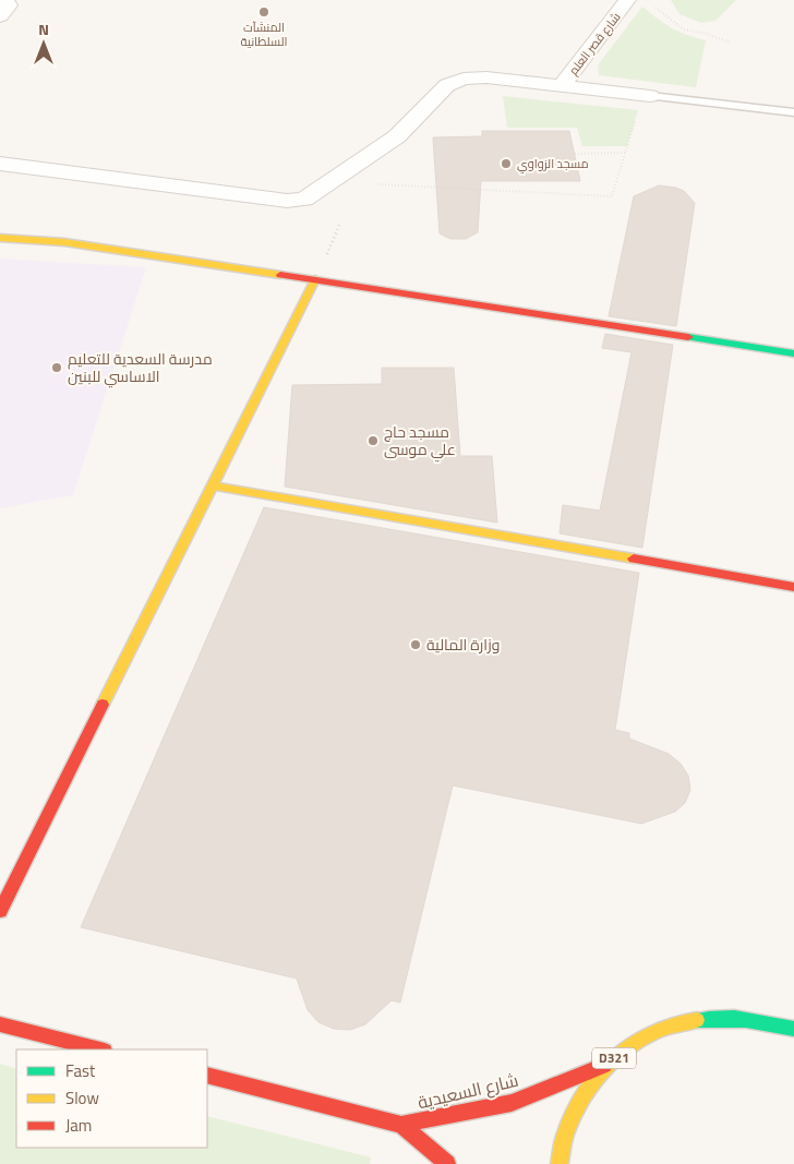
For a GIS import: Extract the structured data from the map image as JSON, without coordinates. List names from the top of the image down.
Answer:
{
  "streets": {
    "street": ["شارع قصر العلم", "D321", "شارع السعيدية"]
  },
  "crossings": [
    ["D321", "شارع السعيدية"]
  ],
  "places": [
    "المنشآت السلطانية",
    "مسجد الزواوي",
    "مدرسة السعدية للتعليم الاساسي للبنين",
    "مسجد حاج علي موسى",
    "وزارة المالية"
  ],
  "legend": ["Fast", "Slow", "Jam"],
  "north": "top"
}
